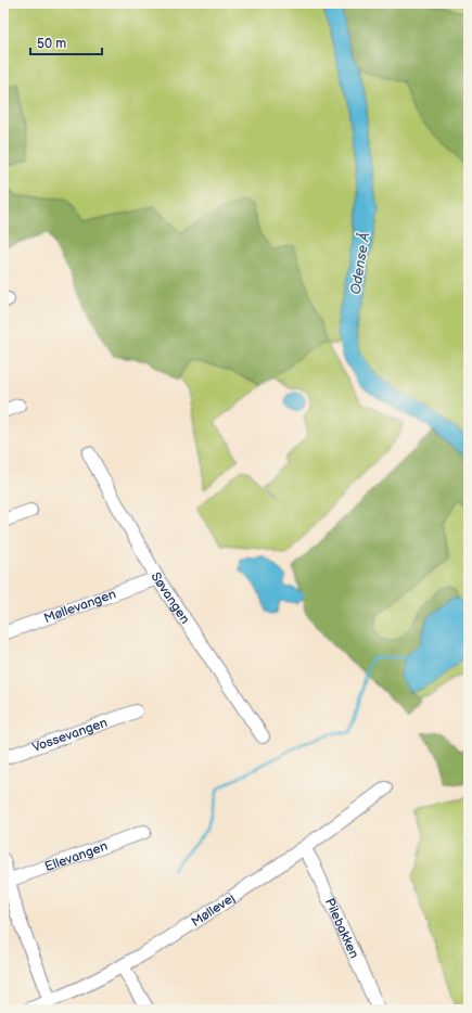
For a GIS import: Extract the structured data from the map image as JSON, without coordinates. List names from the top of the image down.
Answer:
{
  "streets": {
    "street": [
      "Søvangen",
      "Møllevangen",
      "Vossevangen",
      "Ellevangen",
      "Møllevej",
      "Pilebakken"
    ]
  },
  "crossings": [
    ["Søvangen", "Møllevangen"],
    ["Møllevej", "Pilebakken"]
  ],
  "water": ["Odense Å"],
  "scale_bar": "50 m"
}
